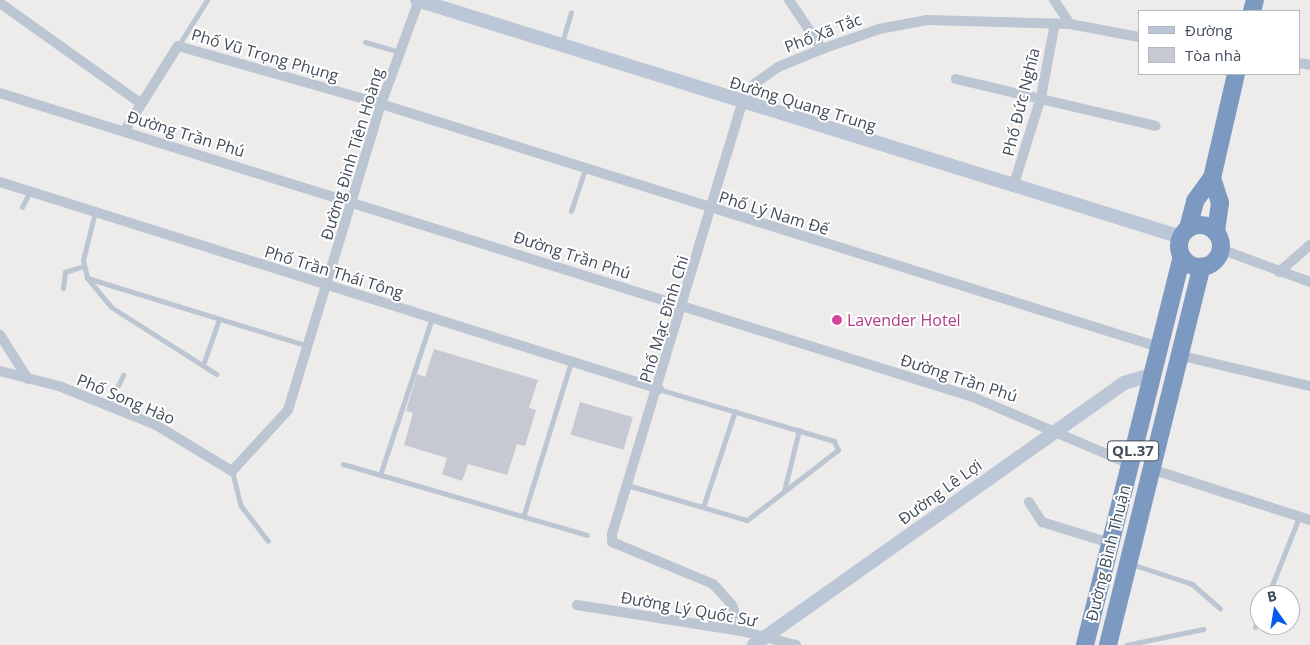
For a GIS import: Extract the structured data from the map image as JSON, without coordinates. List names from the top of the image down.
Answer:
{
  "streets": {
    "highway": ["QL.37", "Đường Bình Thuận"],
    "main road": ["Đường Quang Trung", "Đường Lê Lợi"],
    "street": [
      "Phố Xã Tắc",
      "Phố Vũ Trọng Phụng",
      "Phố Đức Nghĩa",
      "Đường Trần Phú",
      "Đường Đinh Tiên Hoàng",
      "Phố Lý Nam Đế",
      "Phố Trần Thái Tông",
      "Phố Mạc Đĩnh Chi",
      "Phố Song Hào",
      "Đường Lý Quốc Sư"
    ]
  },
  "crossings": [
    ["Phố Xã Tắc", "Phố Đức Nghĩa"],
    ["Phố Xã Tắc", "Đường Quang Trung"],
    ["Phố Xã Tắc", "Phố Mạc Đĩnh Chi"],
    ["Phố Vũ Trọng Phụng", "Đường Trần Phú"],
    ["Phố Vũ Trọng Phụng", "Đường Đinh Tiên Hoàng"],
    ["Phố Vũ Trọng Phụng", "Phố Lý Nam Đế"],
    ["Phố Đức Nghĩa", "Đường Quang Trung"],
    ["Đường Quang Trung", "Đường Đinh Tiên Hoàng"],
    ["Đường Quang Trung", "Phố Mạc Đĩnh Chi"],
    ["Đường Quang Trung", "Đường Bình Thuận"],
    ["Đường Trần Phú", "Đường Đinh Tiên Hoàng"],
    ["Đường Trần Phú", "Phố Mạc Đĩnh Chi"],
    ["Đường Trần Phú", "Đường Lê Lợi"],
    ["Đường Trần Phú", "Đường Bình Thuận"],
    ["Đường Đinh Tiên Hoàng", "Phố Lý Nam Đế"],
    ["Đường Đinh Tiên Hoàng", "Phố Trần Thái Tông"],
    ["Đường Đinh Tiên Hoàng", "Phố Song Hào"],
    ["Phố Lý Nam Đế", "Phố Mạc Đĩnh Chi"],
    ["Phố Lý Nam Đế", "Đường Bình Thuận"],
    ["Phố Trần Thái Tông", "Phố Mạc Đĩnh Chi"],
    ["Phố Mạc Đĩnh Chi", "Đường Lý Quốc Sư"],
    ["Đường Lê Lợi", "Đường Bình Thuận"],
    ["Đường Lê Lợi", "Đường Lý Quốc Sư"]
  ],
  "places": ["Lavender Hotel"],
  "legend": ["Đường", "Tòa nhà"],
  "north": "top"
}
